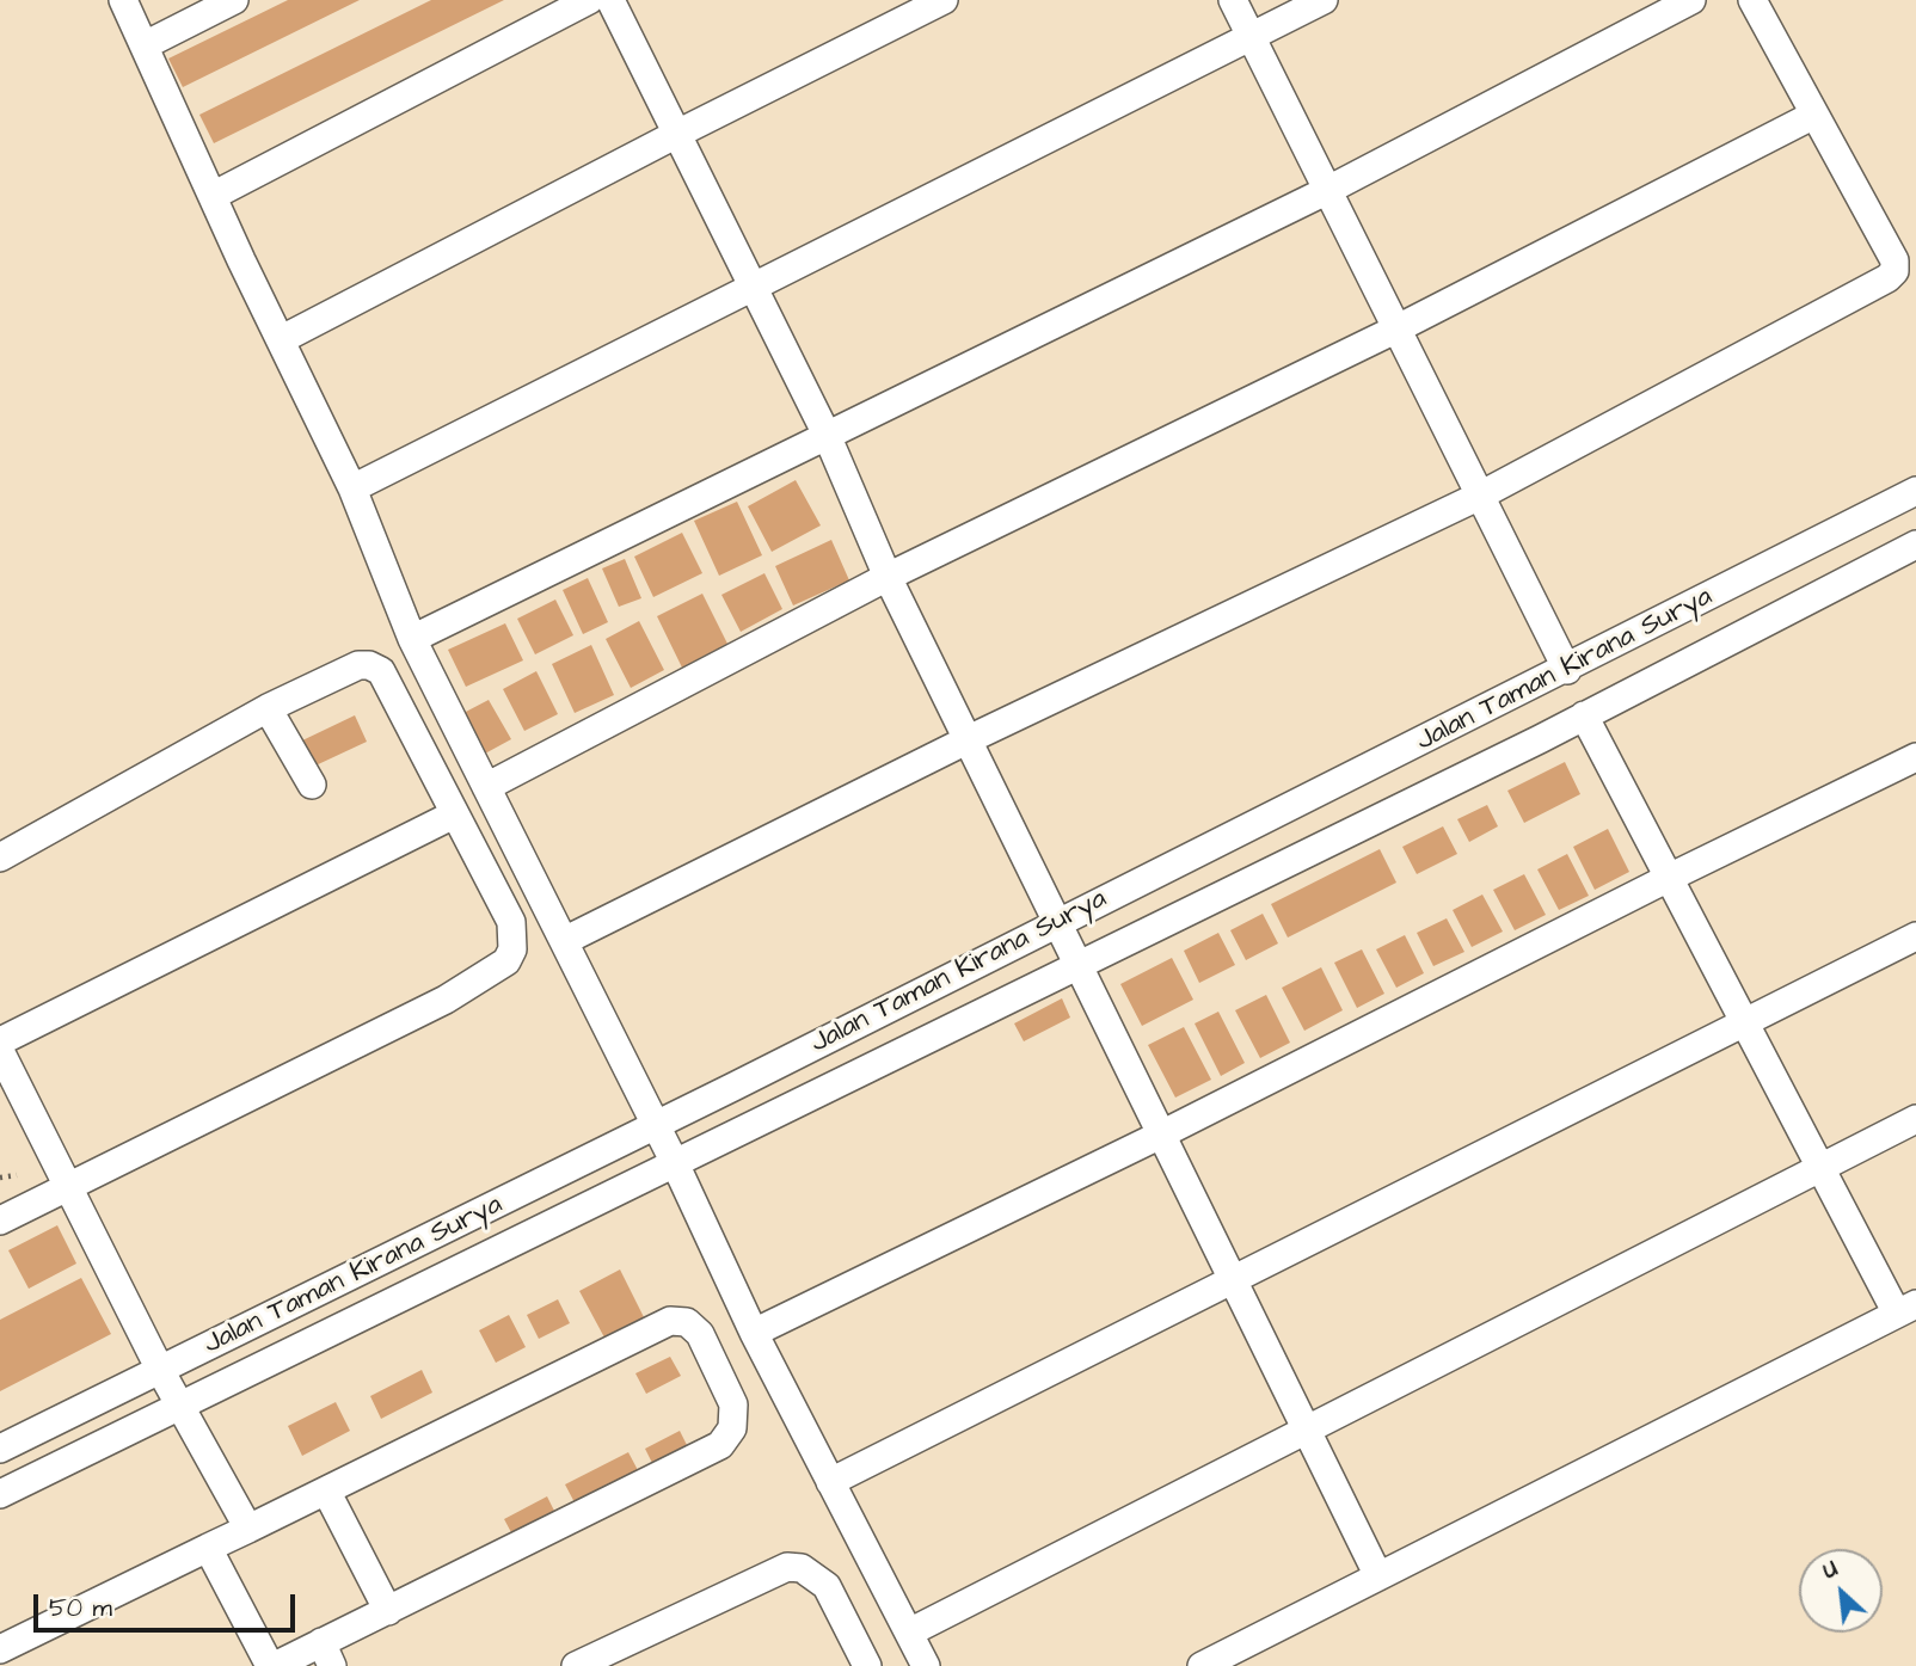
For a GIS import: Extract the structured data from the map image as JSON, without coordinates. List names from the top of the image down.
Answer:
{
  "streets": {
    "street": ["Jalan Taman Kirana Surya"]
  },
  "scale_bar": "50 m",
  "north": "top left"
}
